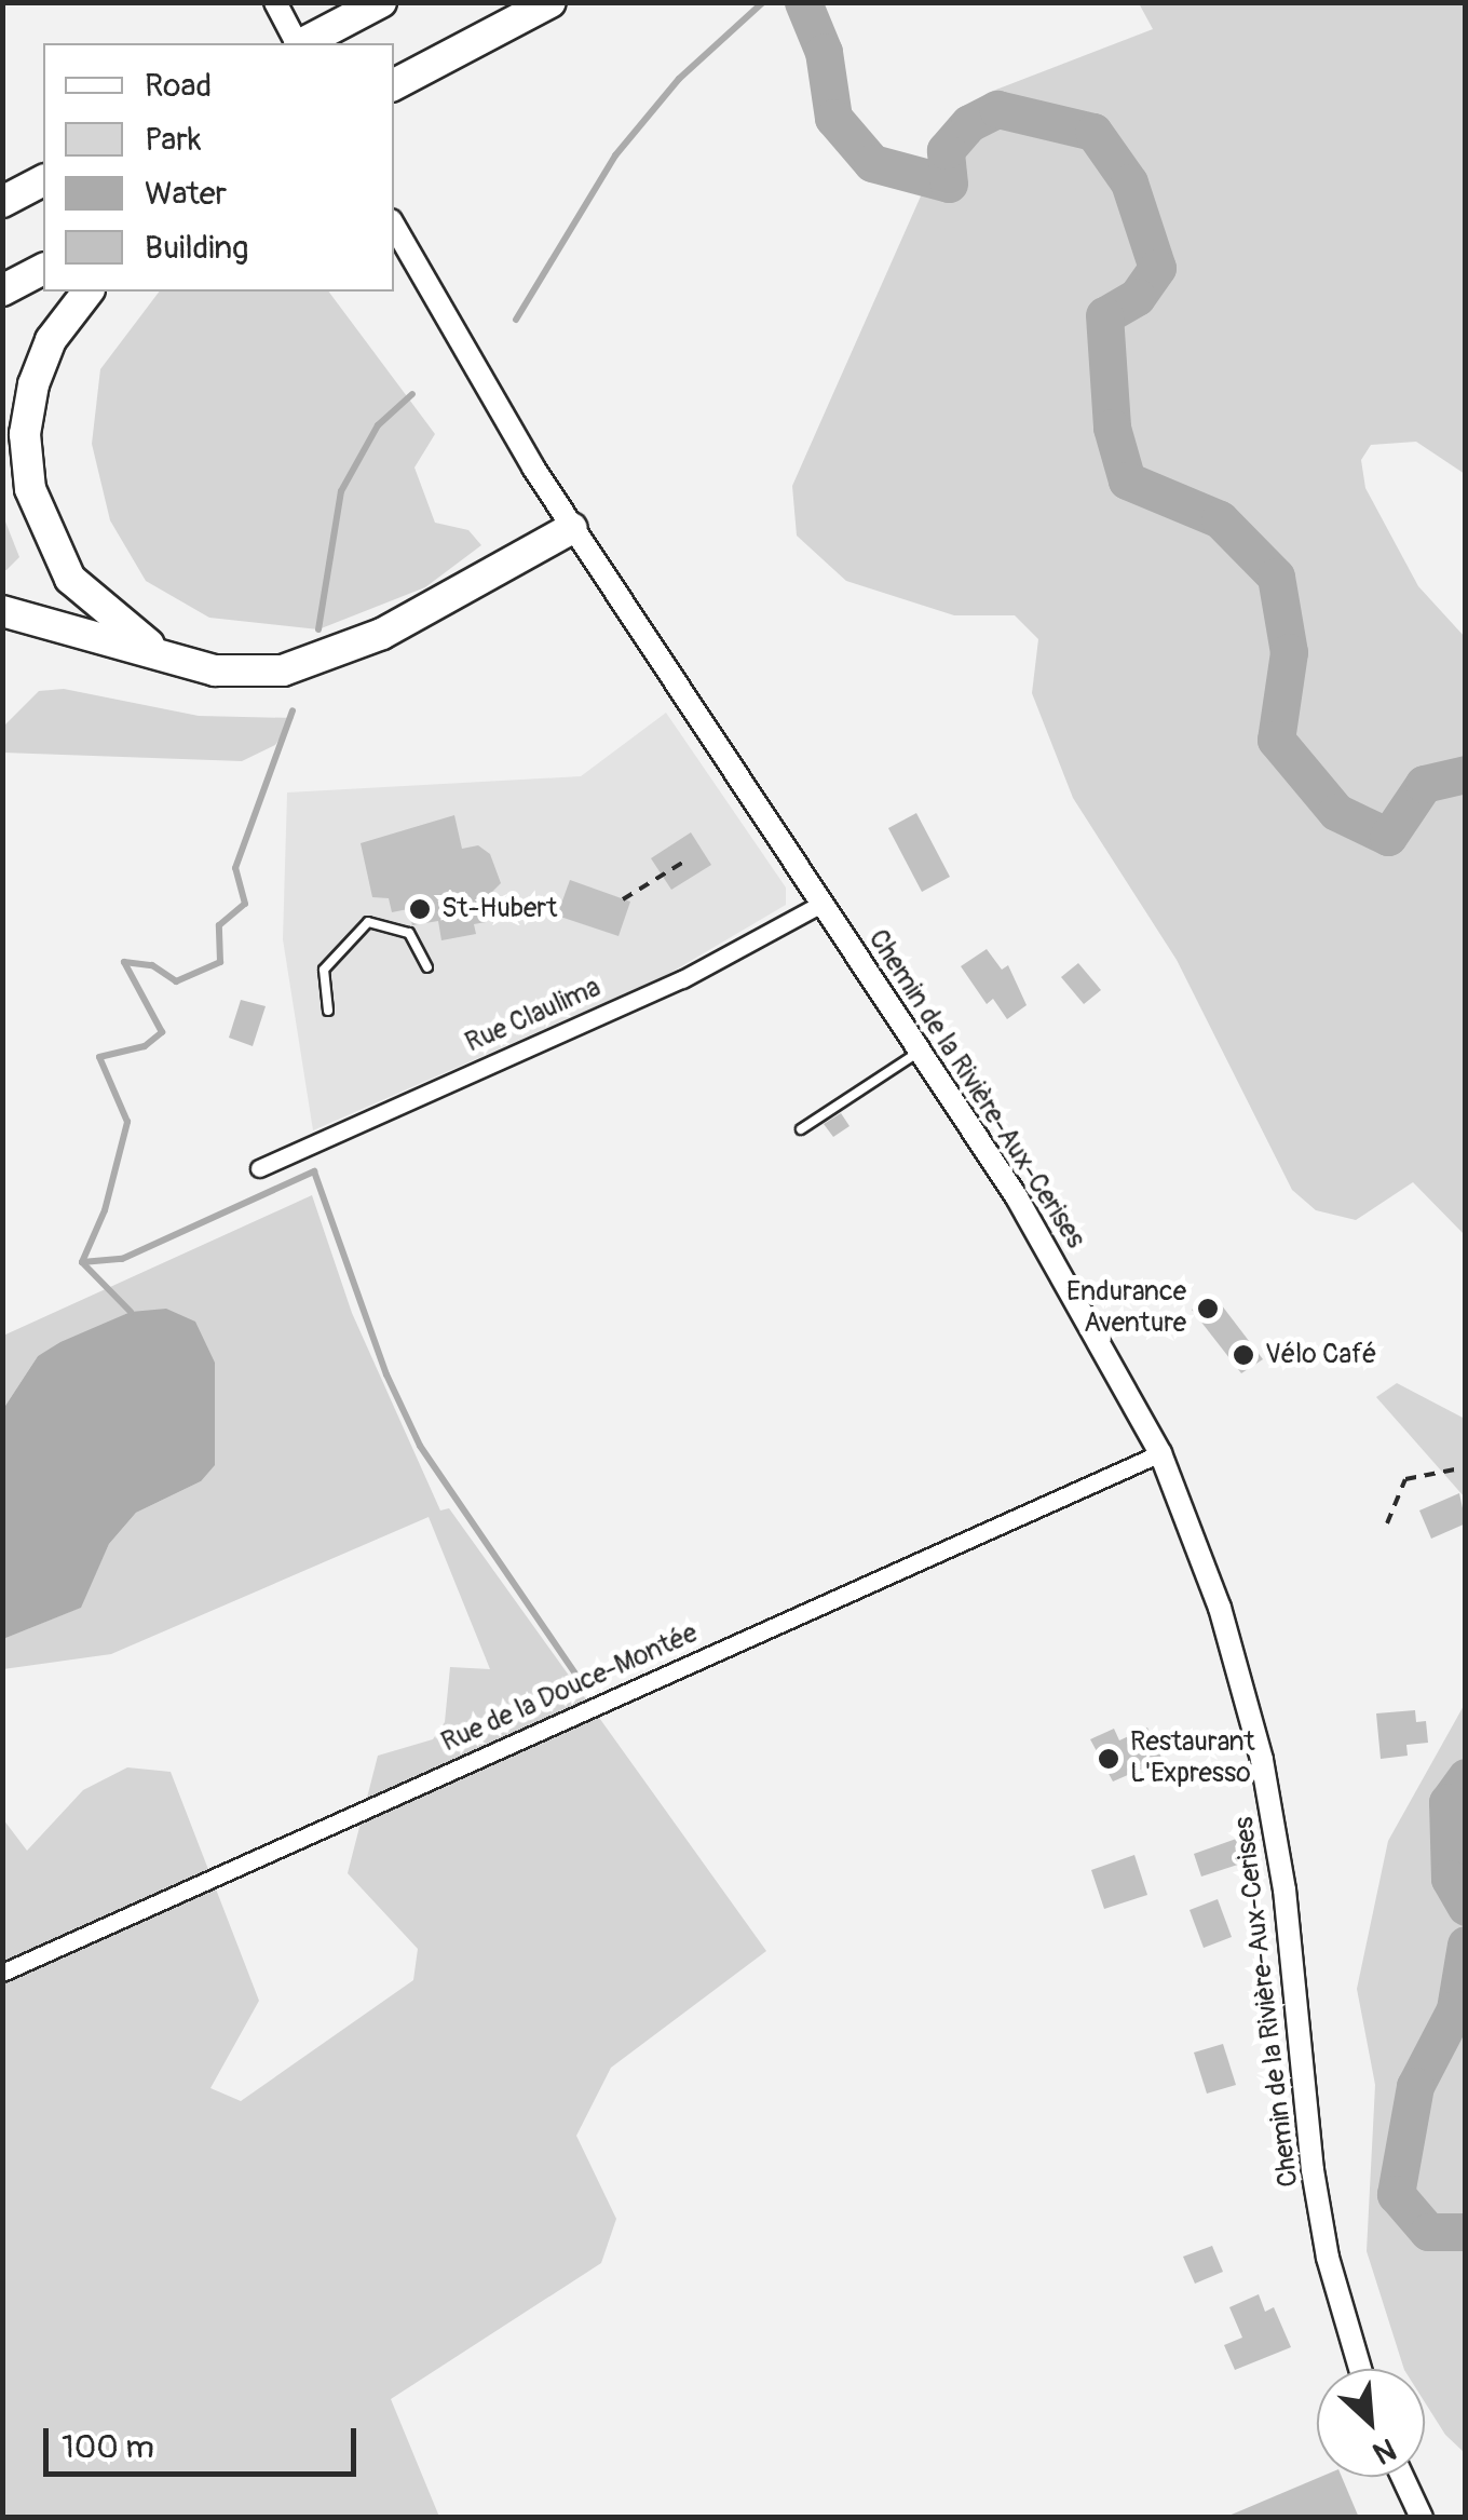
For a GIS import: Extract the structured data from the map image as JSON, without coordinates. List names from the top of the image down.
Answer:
{
  "streets": {
    "main road": ["Chemin de la Rivière-Aux-Cerises"],
    "street": ["Rue Claulima", "Rue de la Douce-Montée"]
  },
  "crossings": [
    ["Rue Claulima", "Chemin de la Rivière-Aux-Cerises"],
    ["Chemin de la Rivière-Aux-Cerises", "Rue de la Douce-Montée"]
  ],
  "places": [
    "St-Hubert",
    "Endurance Aventure",
    "Vélo Café",
    "Restaurant L'Expresso"
  ],
  "legend": [
    "Road",
    "Park",
    "Water",
    "Building"
  ],
  "scale_bar": "100 m",
  "north": "bottom right"
}
